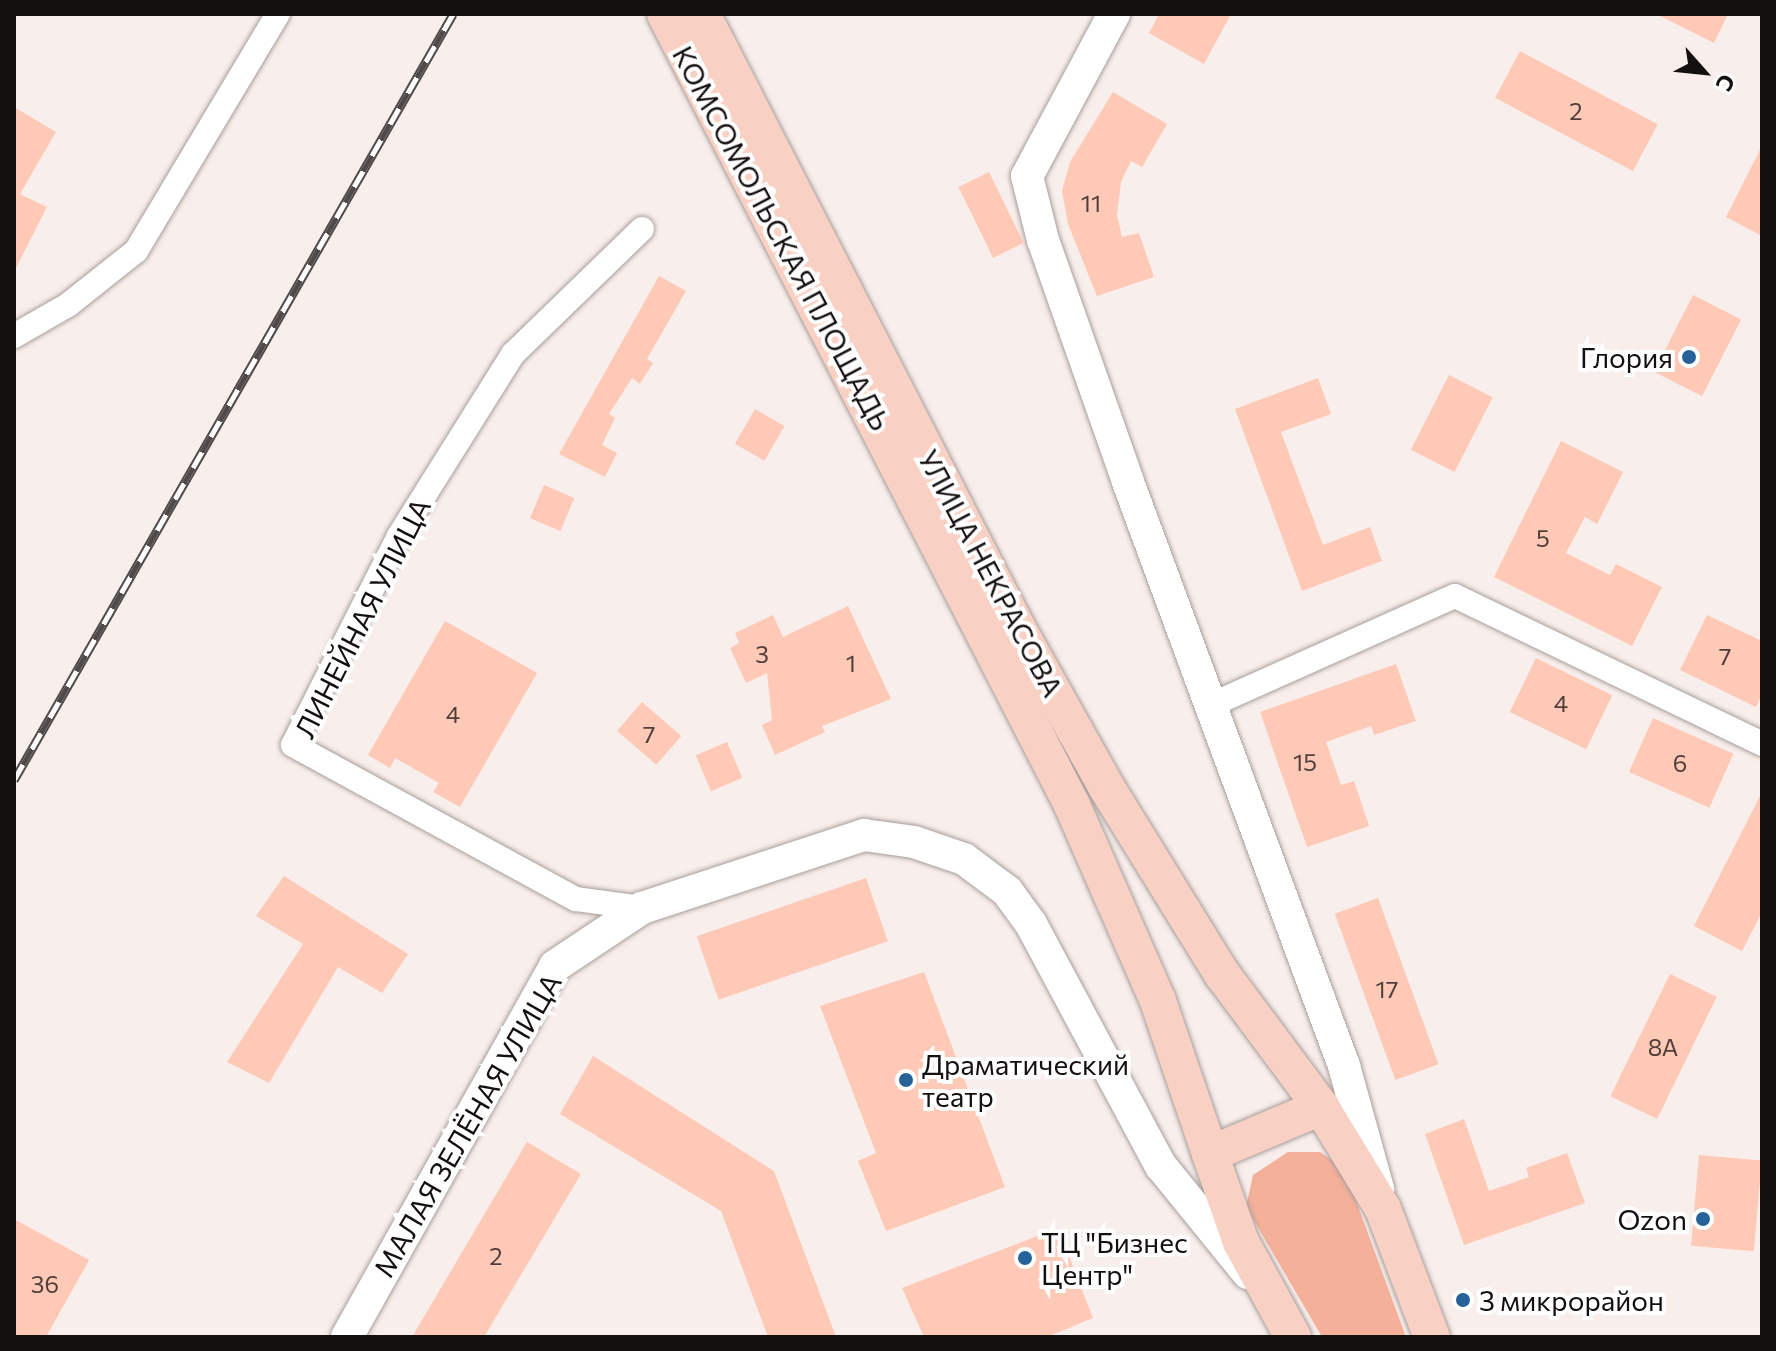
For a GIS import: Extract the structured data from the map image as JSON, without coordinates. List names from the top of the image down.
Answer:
{
  "streets": {
    "main road": ["КОМСОМОЛЬСКАЯ ПЛОЩАДЬ", "УЛИЦА НЕКРАСОВА"],
    "street": ["ЛИНЕЙНАЯ УЛИЦА", "МАЛАЯ ЗЕЛЁНАЯ УЛИЦА"]
  },
  "crossings": [
    ["ЛИНЕЙНАЯ УЛИЦА", "МАЛАЯ ЗЕЛЁНАЯ УЛИЦА"]
  ],
  "places": [
    "Глория",
    "Драматический театр",
    "Ozon",
    "ТЦ \"Бизнес Центр\"",
    "3 микрорайон"
  ],
  "house_numbers": [
    "2",
    "11",
    "5",
    "3",
    "7",
    "1",
    "4",
    "4",
    "7",
    "15",
    "6",
    "17",
    "8А",
    "2",
    "36"
  ],
  "north": "bottom right"
}
